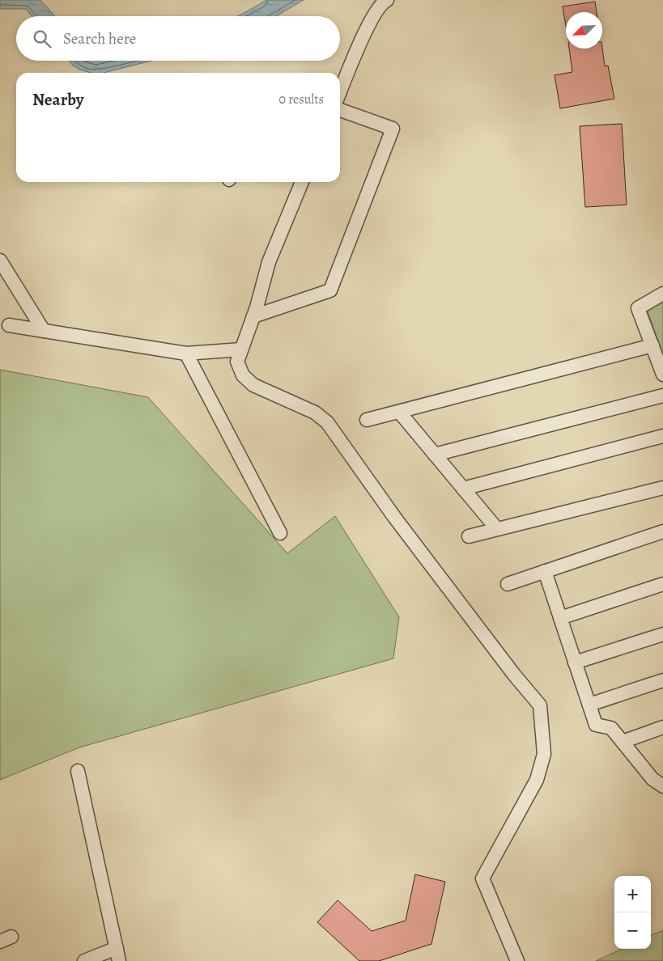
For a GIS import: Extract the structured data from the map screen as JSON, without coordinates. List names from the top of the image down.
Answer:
{
  "north": "bottom left",
  "page": {
    "search": "Search here",
    "heading": ["Nearby", "0 results"],
    "map_buttons": ["+", "−"]
  }
}
